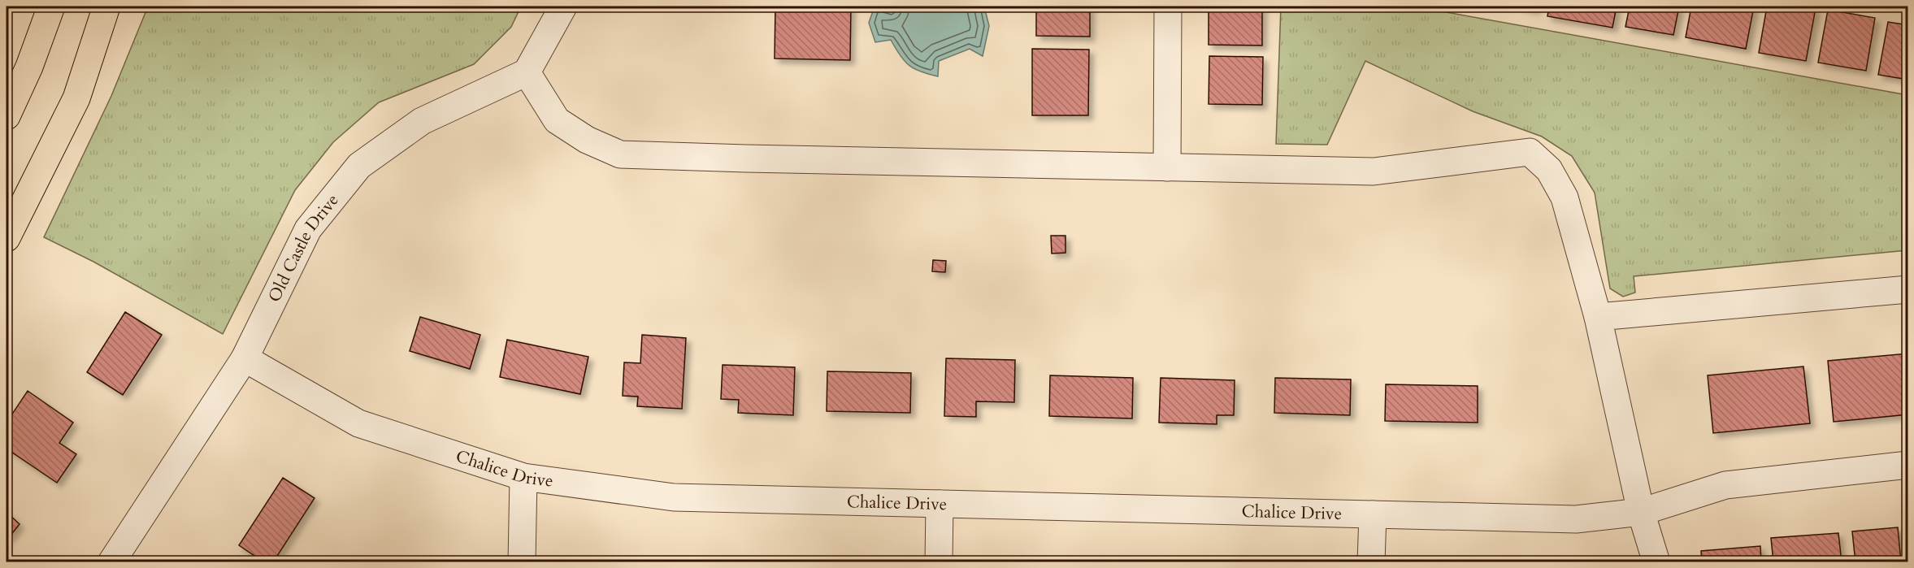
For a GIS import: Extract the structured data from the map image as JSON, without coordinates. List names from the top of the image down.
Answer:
{
  "streets": {
    "street": ["Old Castle Drive", "Chalice Drive"]
  },
  "crossings": [
    ["Old Castle Drive", "Chalice Drive"]
  ]
}
